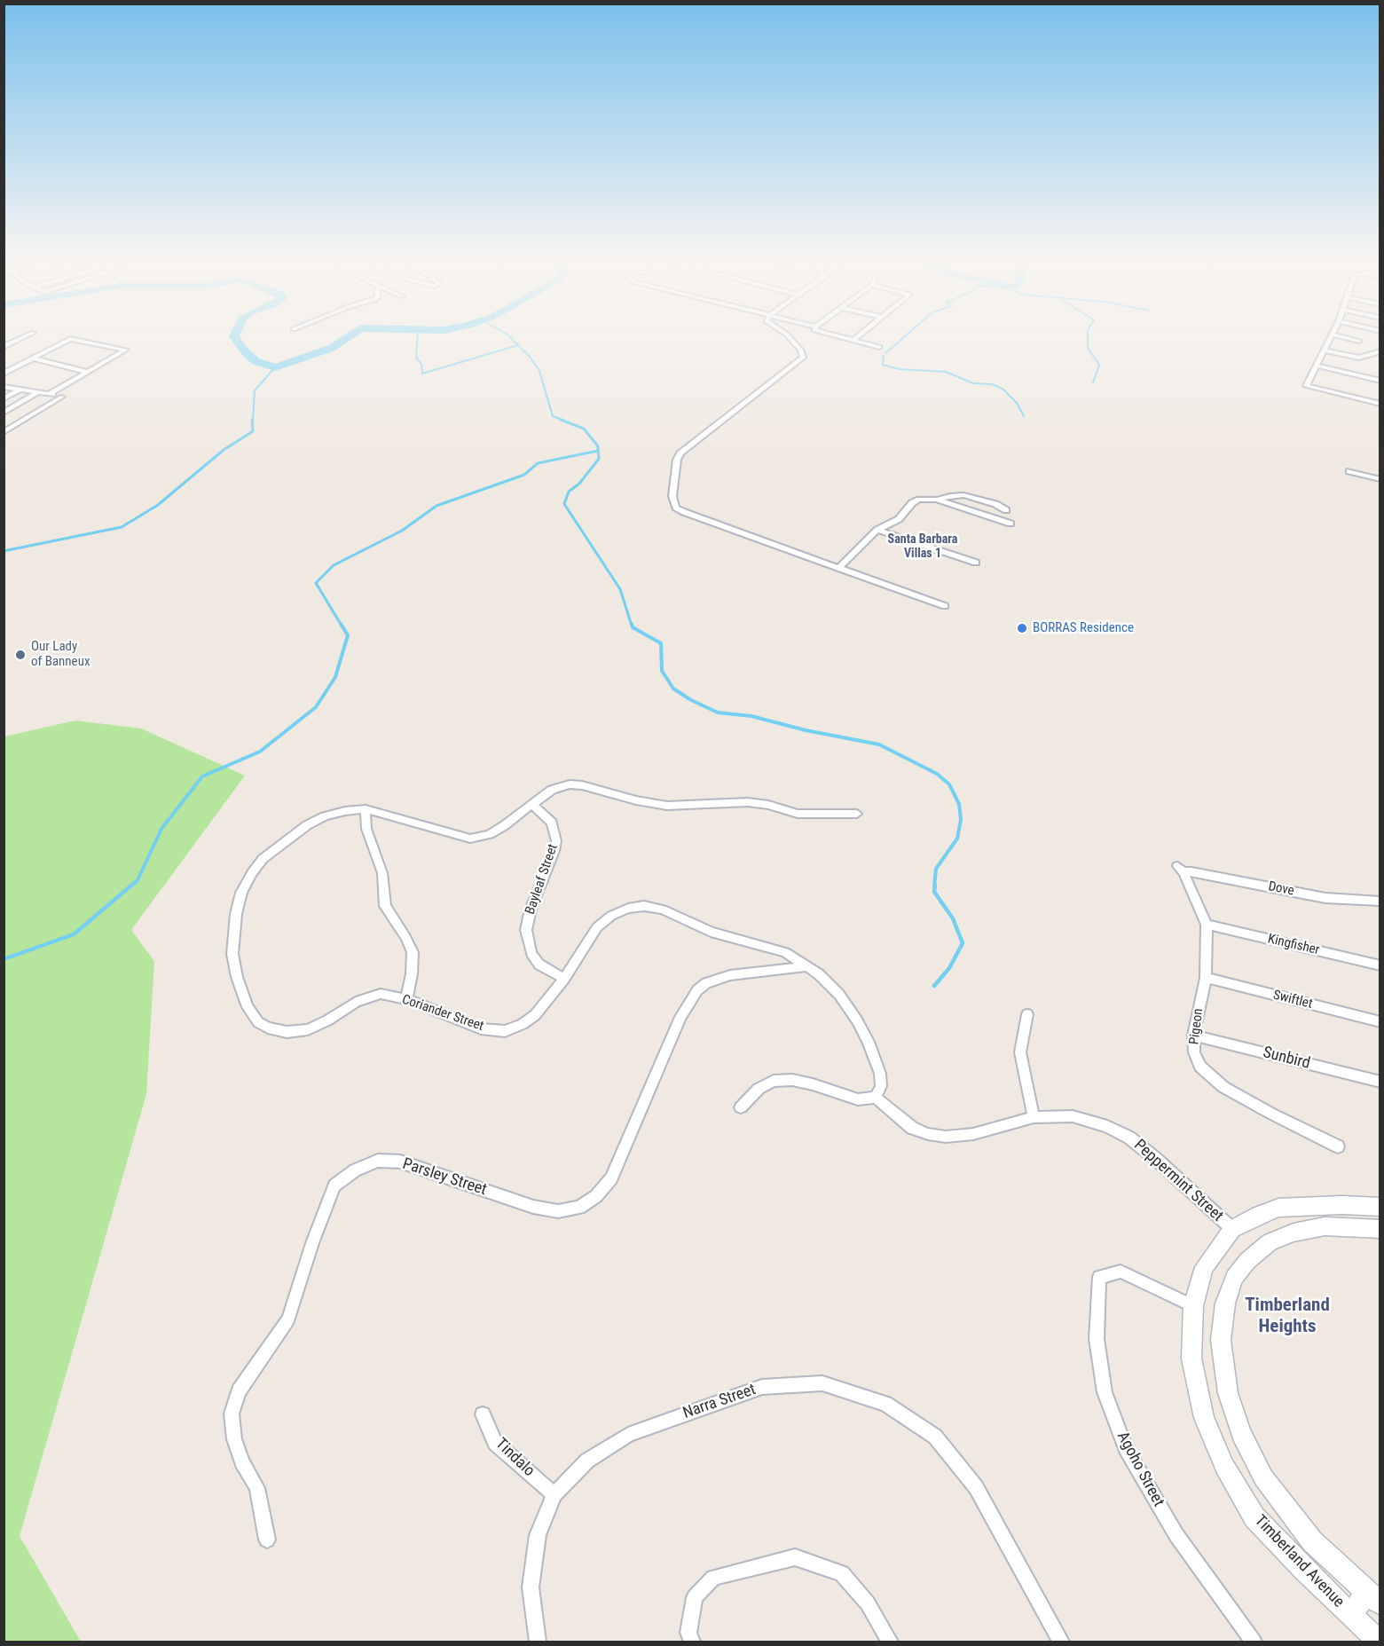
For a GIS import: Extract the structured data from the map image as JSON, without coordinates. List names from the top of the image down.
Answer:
{
  "streets": {
    "street": [
      "Bayleaf Street",
      "Dove",
      "Kingfisher",
      "Swiftlet",
      "Coriander Street",
      "Pigeon",
      "Sunbird",
      "Parsley Street",
      "Peppermint Street",
      "Narra Street",
      "Tindalo",
      "Agoho Street",
      "Timberland Avenue"
    ]
  },
  "crossings": [
    ["Bayleaf Street", "Coriander Street"],
    ["Dove", "Pigeon"],
    ["Kingfisher", "Pigeon"],
    ["Swiftlet", "Pigeon"],
    ["Coriander Street", "Parsley Street"],
    ["Coriander Street", "Peppermint Street"],
    ["Pigeon", "Sunbird"],
    ["Peppermint Street", "Timberland Avenue"],
    ["Narra Street", "Tindalo"],
    ["Agoho Street", "Timberland Avenue"]
  ],
  "districts": ["Santa Barbara Villas 1", "Timberland Heights"],
  "places": ["BORRAS Residence", "Our Lady of Banneux"]
}
